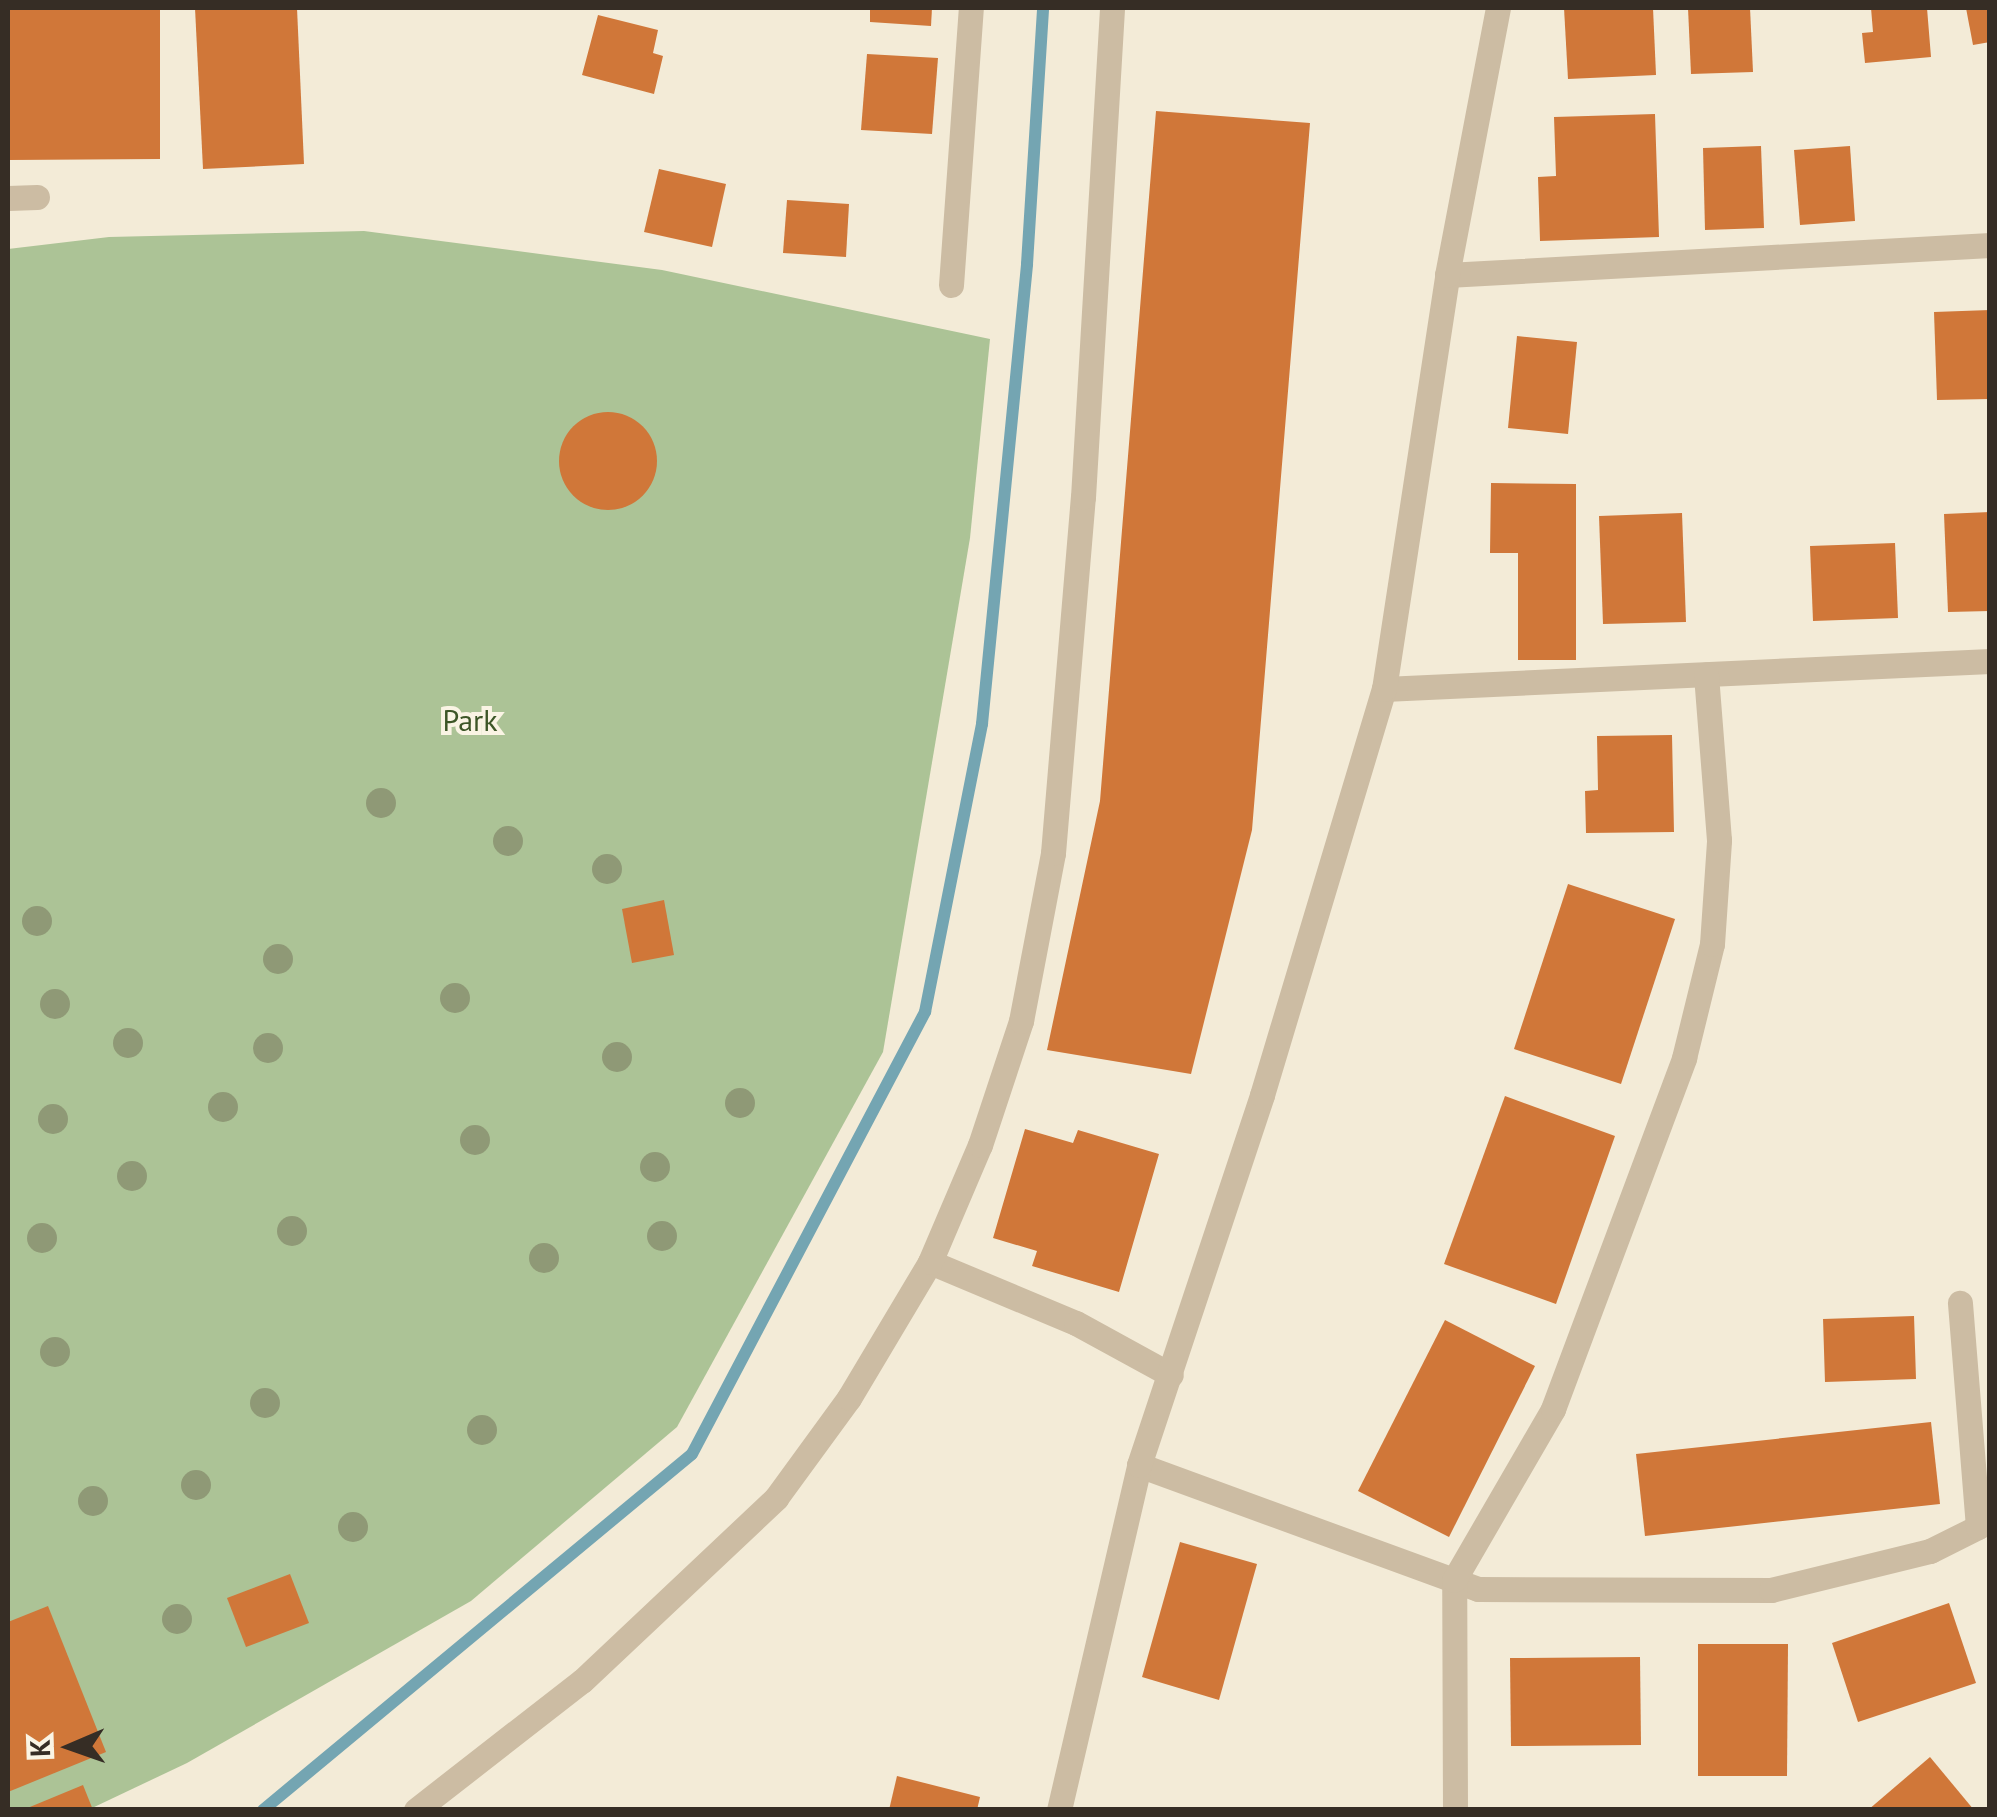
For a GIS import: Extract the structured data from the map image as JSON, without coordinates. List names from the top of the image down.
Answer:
{
  "parks": ["Park"],
  "north": "left"
}
